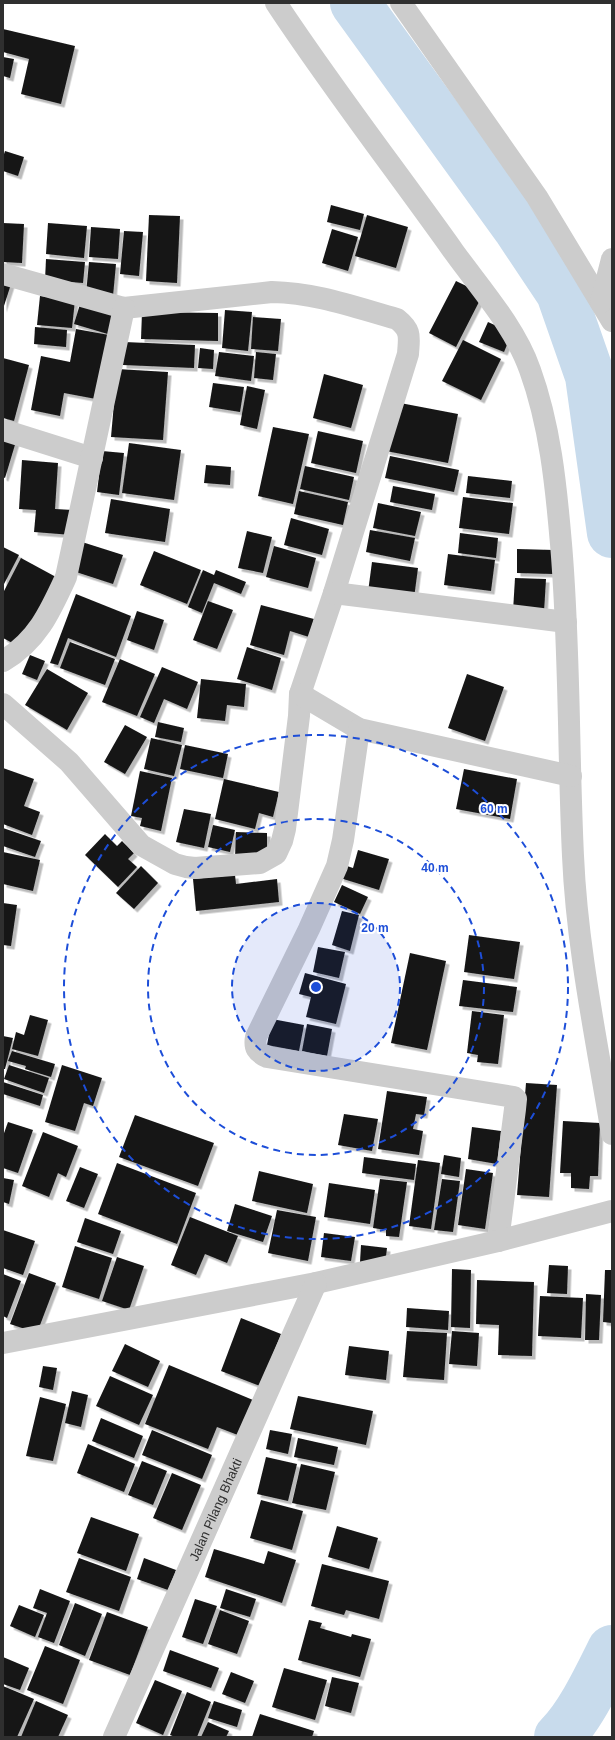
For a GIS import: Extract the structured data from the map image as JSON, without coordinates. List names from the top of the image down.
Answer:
{
  "streets": {
    "street": ["Jalan Pilang Bhakti"]
  },
  "rings": ["60 m", "40 m", "20 m"]
}
